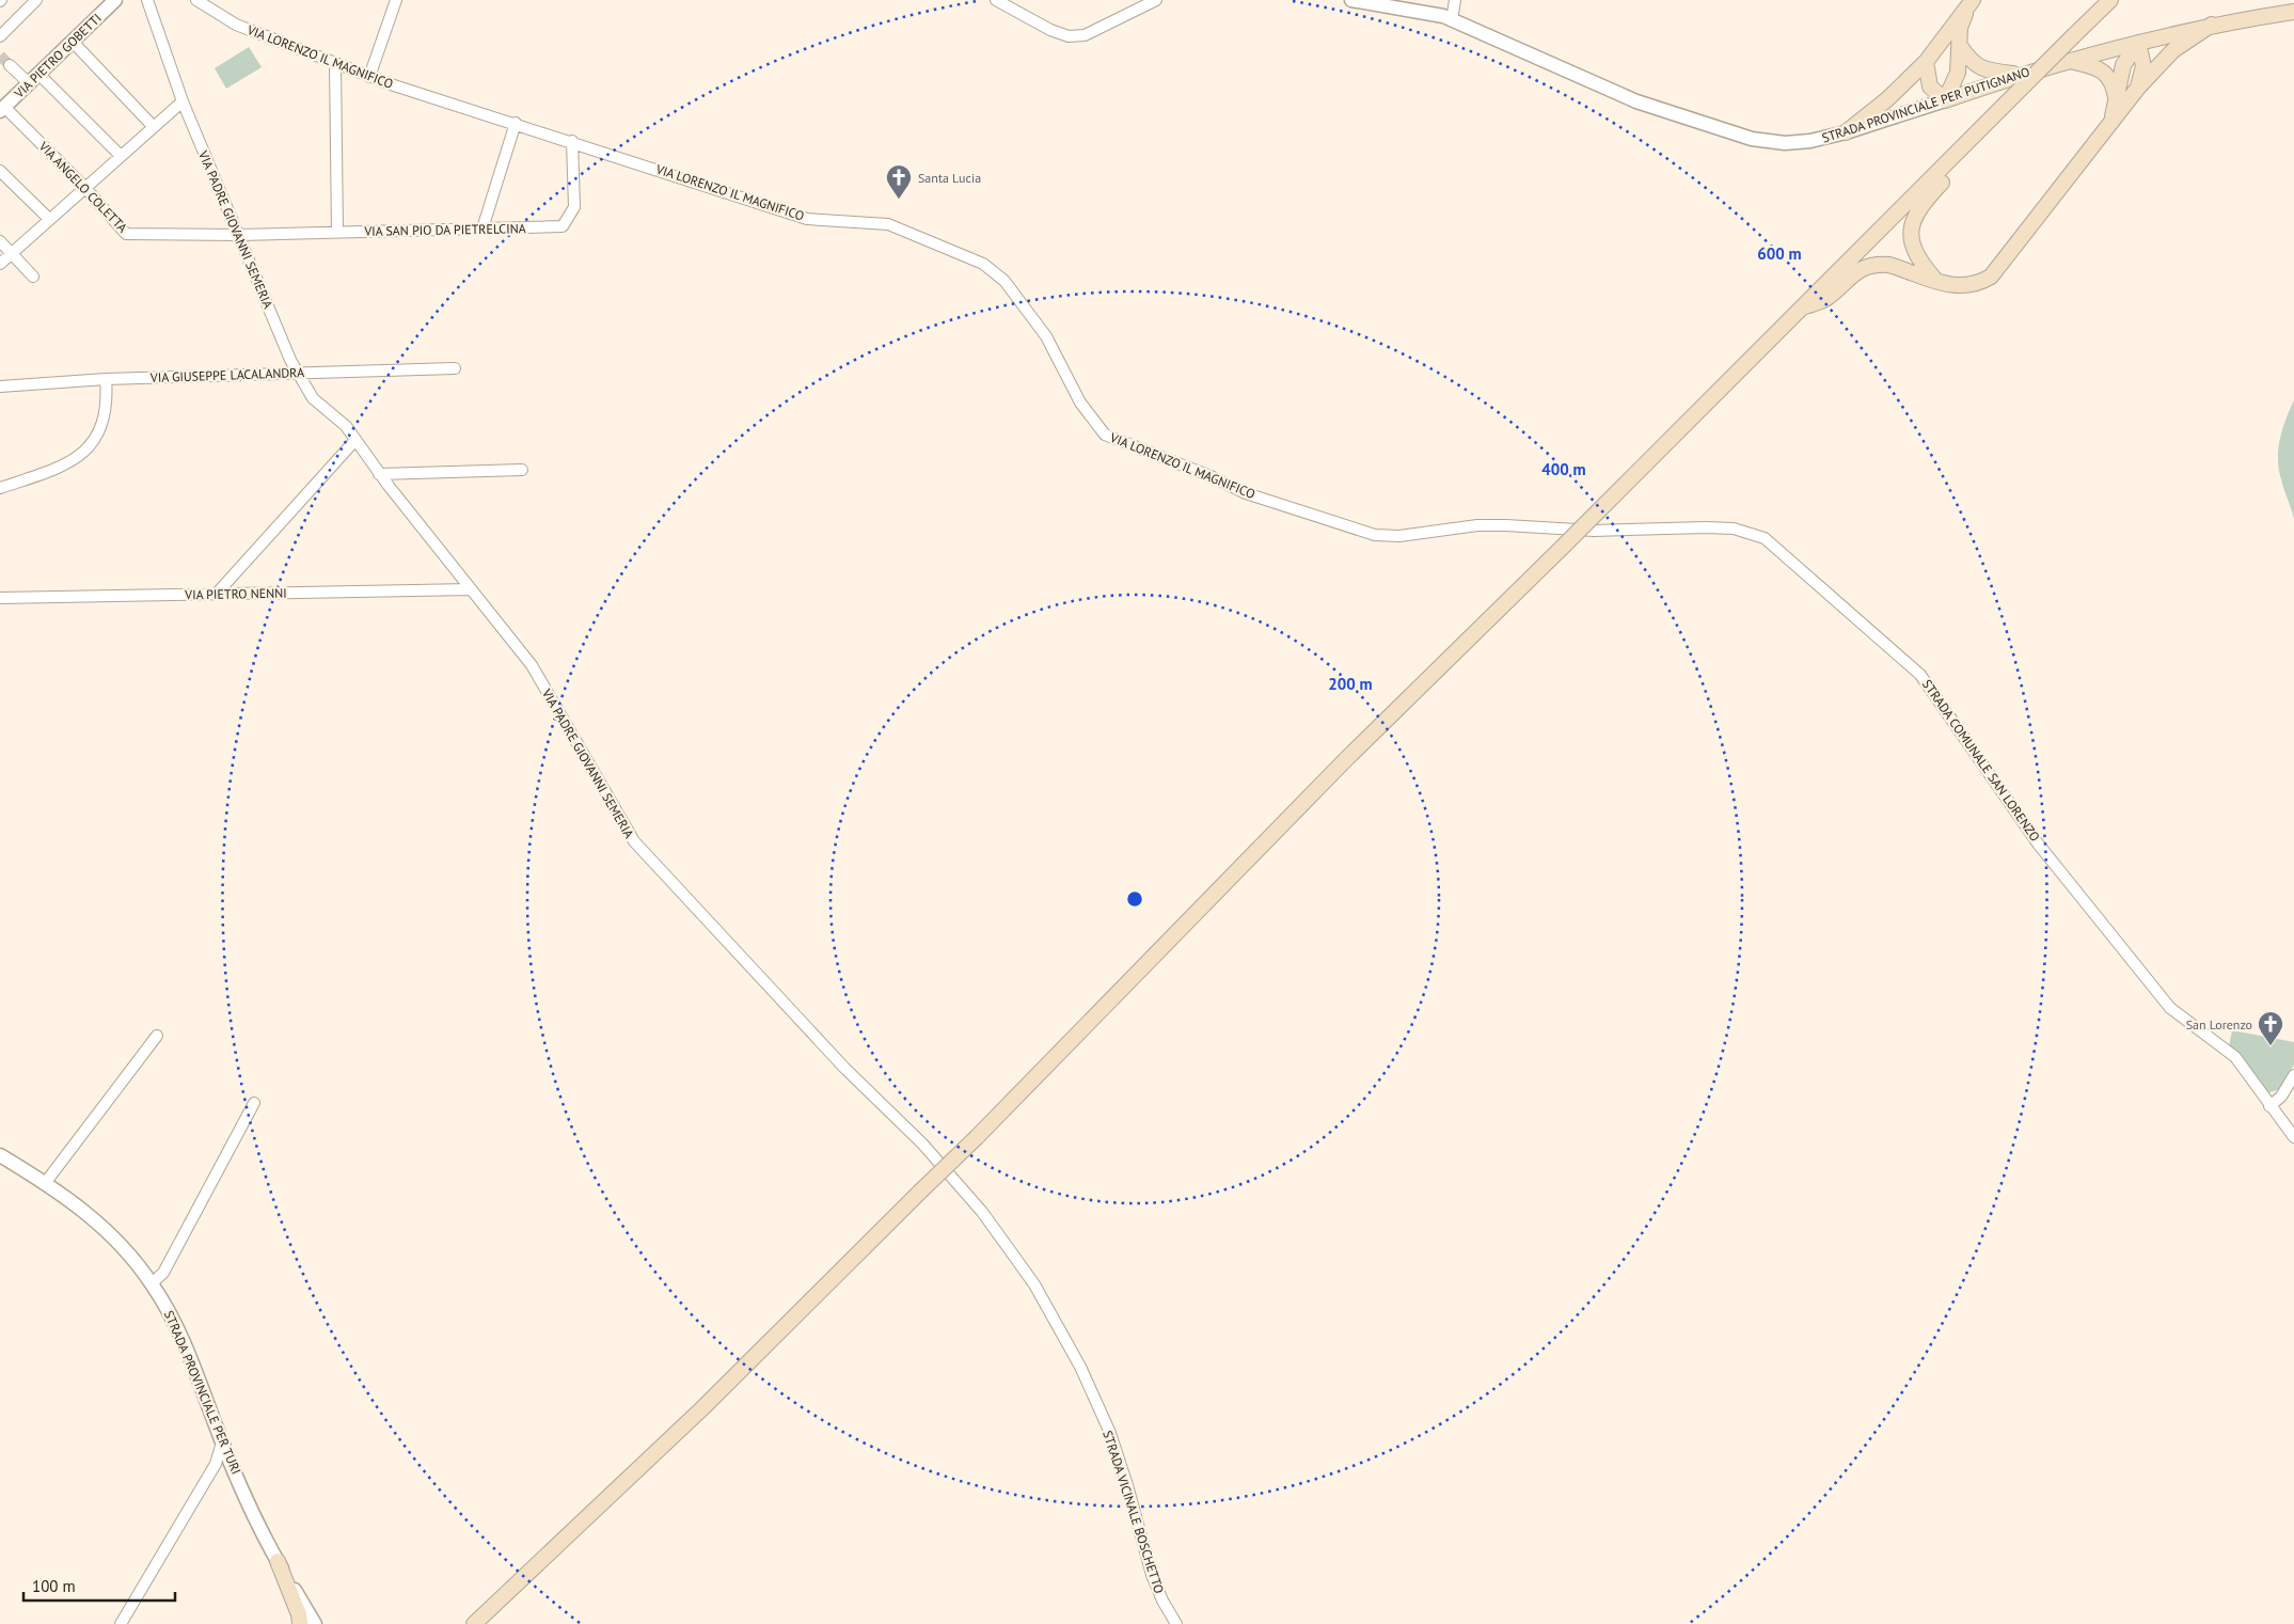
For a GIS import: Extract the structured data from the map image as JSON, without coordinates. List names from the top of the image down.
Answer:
{
  "streets": {
    "main road": ["STRADA PROVINCIALE PER PUTIGNANO"],
    "street": [
      "VIA PIETRO GOBETTI",
      "VIA LORENZO IL MAGNIFICO",
      "VIA ANGELO COLETTA",
      "VIA PADRE GIOVANNI SEMERIA",
      "VIA SAN PIO DA PIETRELCINA",
      "VIA GIUSEPPE LACALANDRA",
      "VIA PIETRO NENNI",
      "STRADA COMUNALE SAN LORENZO",
      "STRADA PROVINCIALE PER TURI",
      "STRADA VICINALE BOSCHETTO"
    ]
  },
  "crossings": [
    ["VIA PIETRO GOBETTI", "VIA ANGELO COLETTA"],
    ["VIA LORENZO IL MAGNIFICO", "VIA SAN PIO DA PIETRELCINA"],
    ["VIA LORENZO IL MAGNIFICO", "STRADA COMUNALE SAN LORENZO"],
    ["VIA ANGELO COLETTA", "VIA PADRE GIOVANNI SEMERIA"],
    ["VIA ANGELO COLETTA", "VIA SAN PIO DA PIETRELCINA"],
    ["VIA PADRE GIOVANNI SEMERIA", "VIA SAN PIO DA PIETRELCINA"],
    ["VIA PADRE GIOVANNI SEMERIA", "VIA GIUSEPPE LACALANDRA"],
    ["VIA PADRE GIOVANNI SEMERIA", "VIA PIETRO NENNI"],
    ["VIA PADRE GIOVANNI SEMERIA", "STRADA VICINALE BOSCHETTO"]
  ],
  "places": {
    "church": ["Santa Lucia", "San Lorenzo"]
  },
  "scale_bar": "100 m",
  "rings": ["600 m", "400 m", "200 m"]
}
